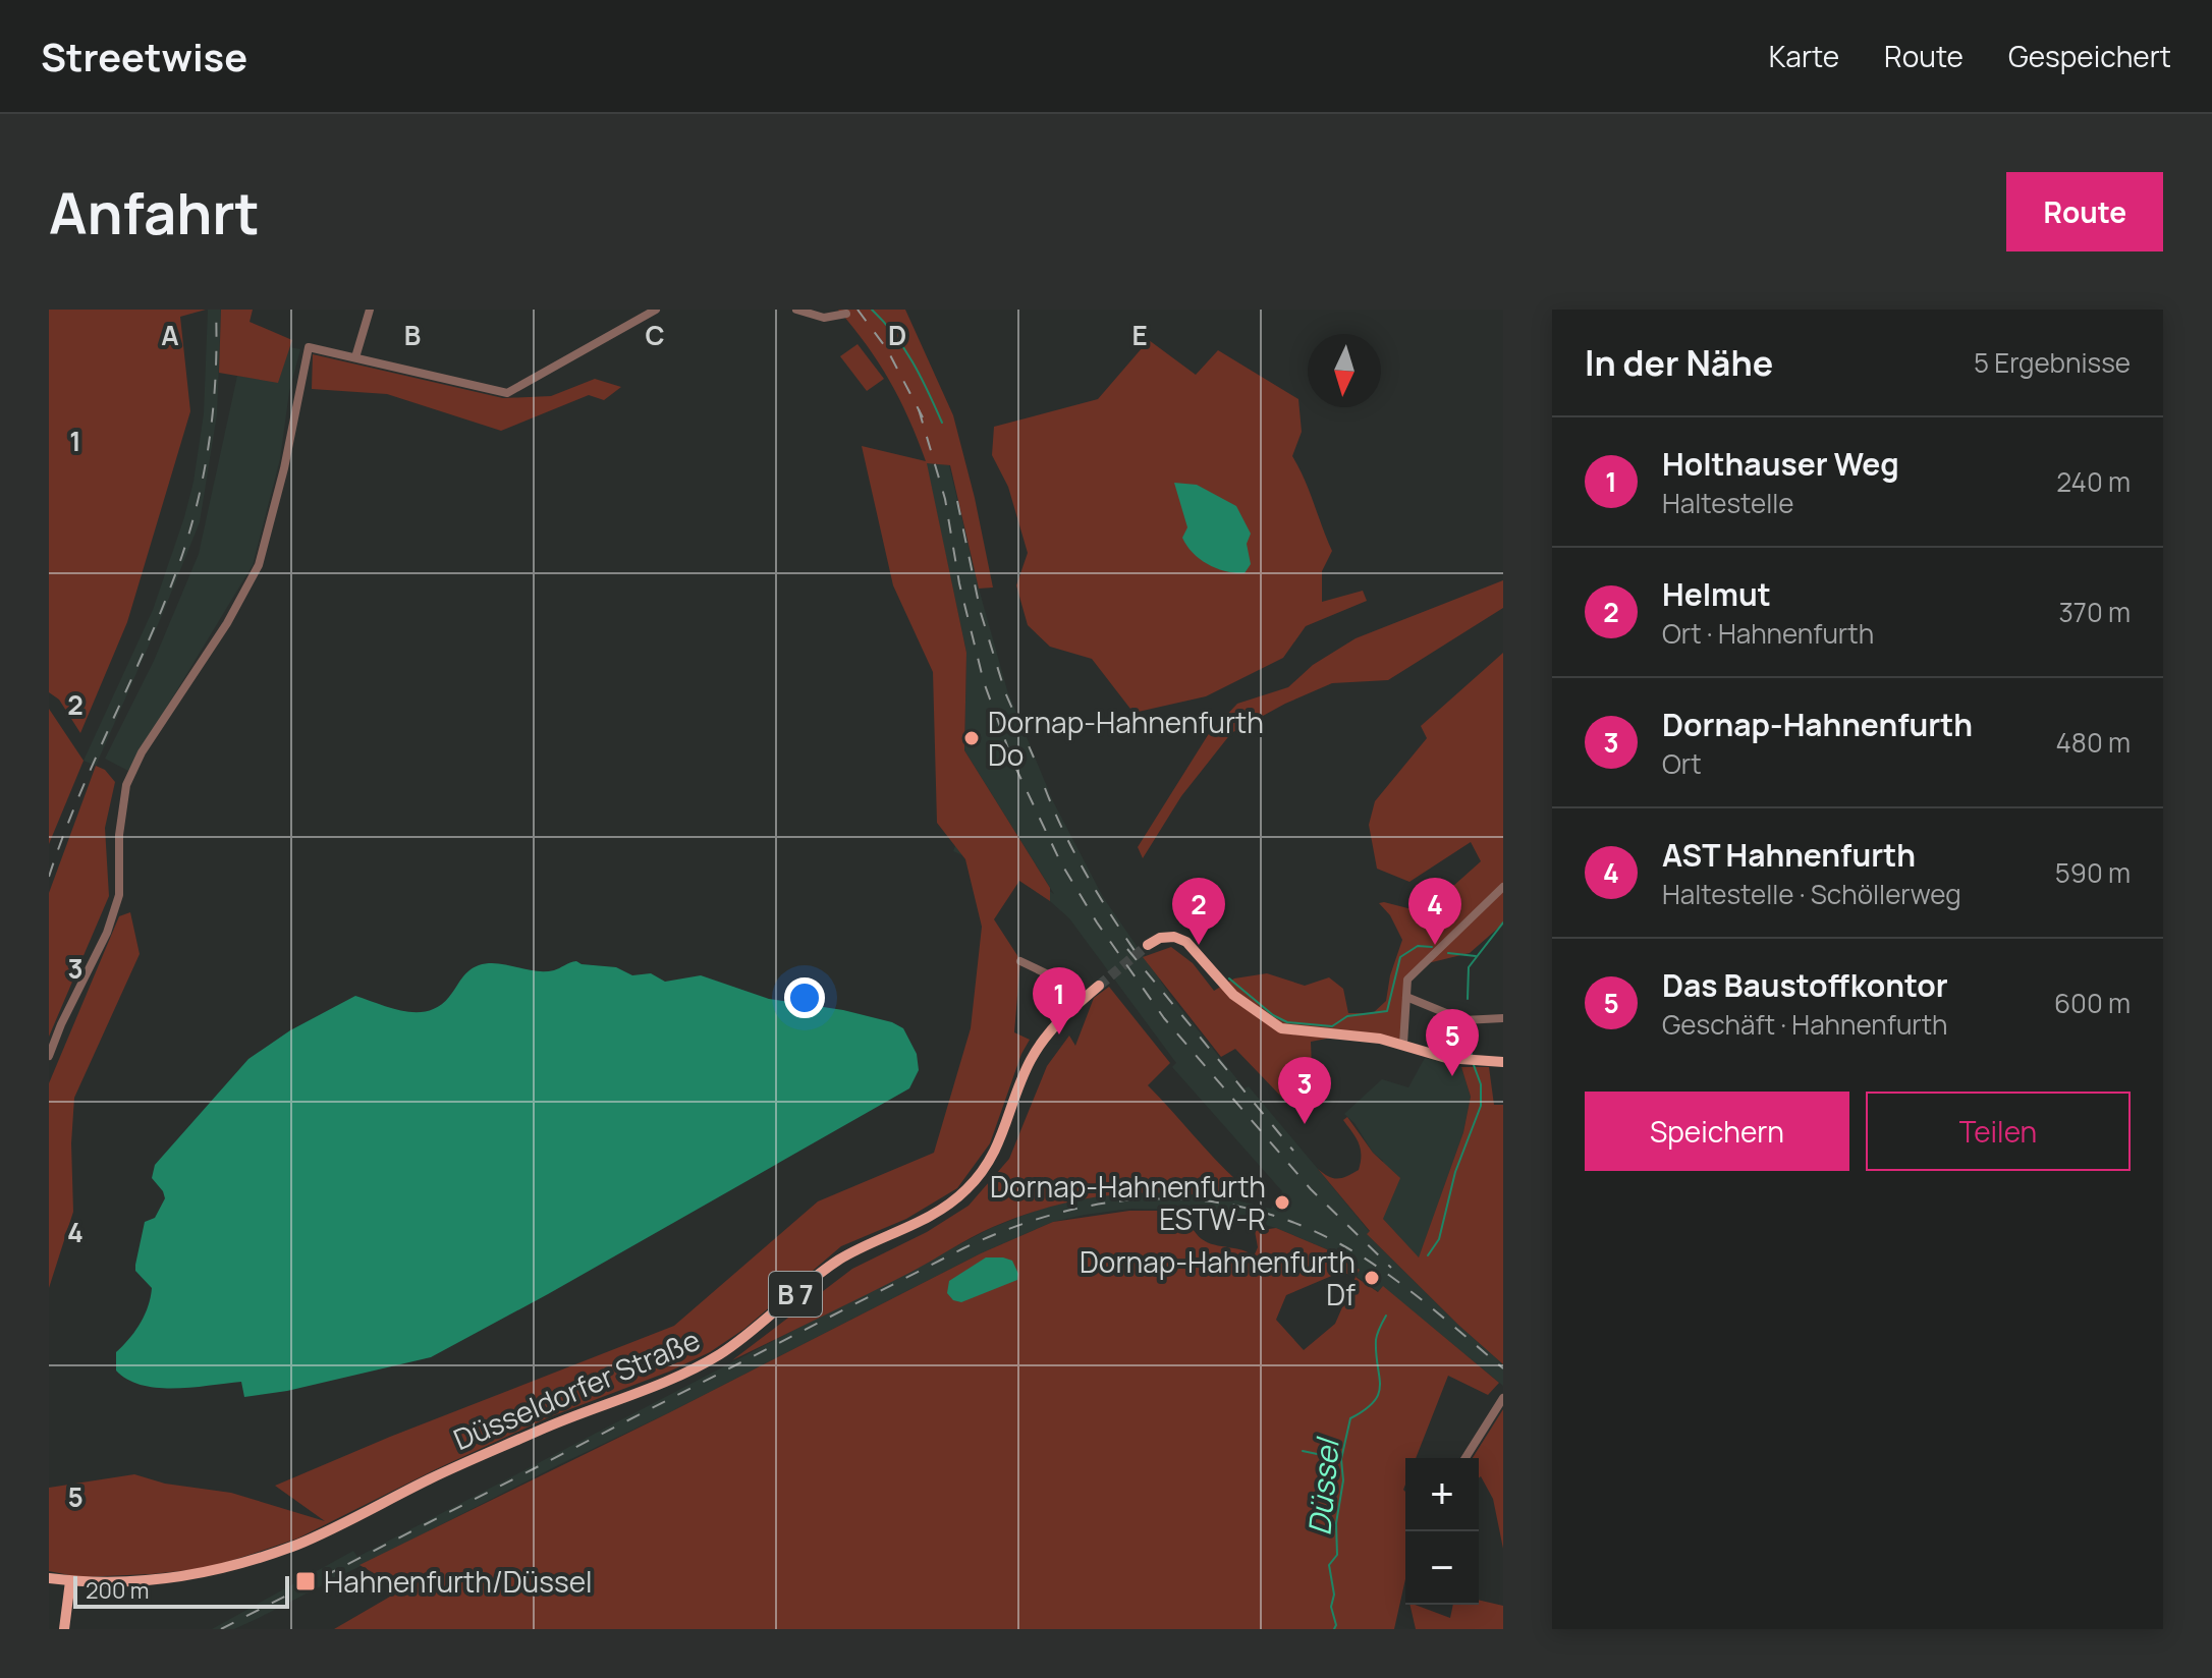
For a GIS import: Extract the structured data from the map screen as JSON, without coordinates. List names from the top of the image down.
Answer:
{
  "streets": {
    "main road": ["B 7", "Düsseldorfer Straße"]
  },
  "water": ["Düssel"],
  "places": {
    "other": ["Dornap-Hahnenfurth Do", "Dornap-Hahnenfurth ESTW-R", "Dornap-Hahnenfurth Df"],
    "transit": ["Hahnenfurth/Düssel"]
  },
  "scale_bar": "200 m",
  "north": "bottom",
  "page": {
    "header": "Streetwise",
    "nav": ["Karte", "Route", "Gespeichert"],
    "buttons": [
      "Route",
      ["Speichern", "Teilen"]
    ],
    "title": "Anfahrt",
    "heading": ["In der Nähe", "5 Ergebnisse"],
    "list": [
      {
        "mark": "1",
        "name": "Holthauser Weg",
        "note": "Haltestelle",
        "value": "240 m"
      },
      {
        "mark": "2",
        "name": "Helmut",
        "note": "Ort · Hahnenfurth",
        "value": "370 m"
      },
      {
        "mark": "3",
        "name": "Dornap-Hahnenfurth",
        "note": "Ort",
        "value": "480 m"
      },
      {
        "mark": "4",
        "name": "AST Hahnenfurth",
        "note": "Haltestelle · Schöllerweg",
        "value": "590 m"
      },
      {
        "mark": "5",
        "name": "Das Baustoffkontor",
        "note": "Geschäft · Hahnenfurth",
        "value": "600 m"
      }
    ],
    "pins": [
      "2",
      "4",
      "1",
      "5",
      "3"
    ],
    "map_buttons": ["+", "−"],
    "scale": "200 m"
  },
  "grid": {
    "columns": [
      "A",
      "B",
      "C",
      "D",
      "E"
    ],
    "rows": [
      "1",
      "2",
      "3",
      "4",
      "5"
    ]
  }
}
